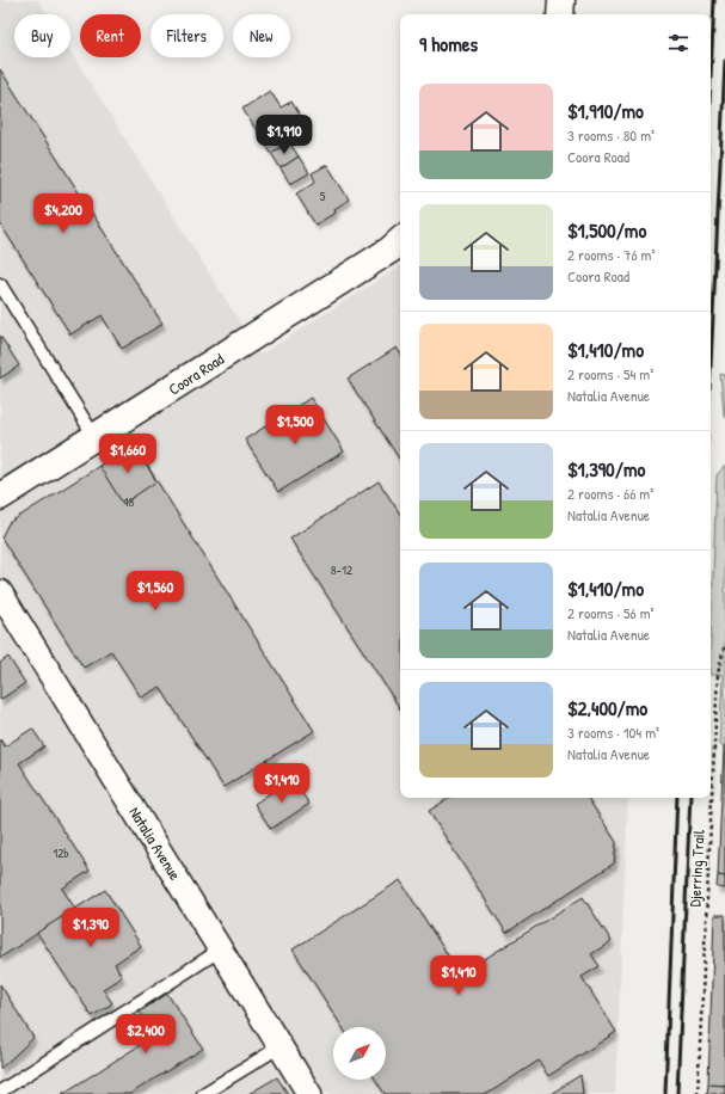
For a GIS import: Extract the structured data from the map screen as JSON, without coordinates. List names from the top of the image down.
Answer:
{
  "streets": {
    "street": ["Coora Road", "Natalia Avenue"],
    "path": ["Djerring Trail"]
  },
  "house_numbers": [
    "5",
    "18",
    "8-12",
    "12b"
  ],
  "north": "top right",
  "page": {
    "chip": [
      "Buy",
      "Rent",
      "Filters",
      "New"
    ],
    "heading": "9 homes",
    "list": [
      {
        "name": "$1,910/mo",
        "note": "3 rooms · 80 m² · Coora Road"
      },
      {
        "name": "$1,500/mo",
        "note": "2 rooms · 76 m² · Coora Road"
      },
      {
        "name": "$1,410/mo",
        "note": "2 rooms · 54 m² · Natalia Avenue"
      },
      {
        "name": "$1,390/mo",
        "note": "2 rooms · 66 m² · Natalia Avenue"
      },
      {
        "name": "$1,410/mo",
        "note": "2 rooms · 56 m² · Natalia Avenue"
      },
      {
        "name": "$2,400/mo",
        "note": "3 rooms · 104 m² · Natalia Avenue"
      }
    ],
    "price": [
      "$1,910",
      "$4,200",
      "$1,500",
      "$1,660",
      "$1,560",
      "$1,410",
      "$1,390",
      "$1,410",
      "$2,400"
    ]
  }
}
